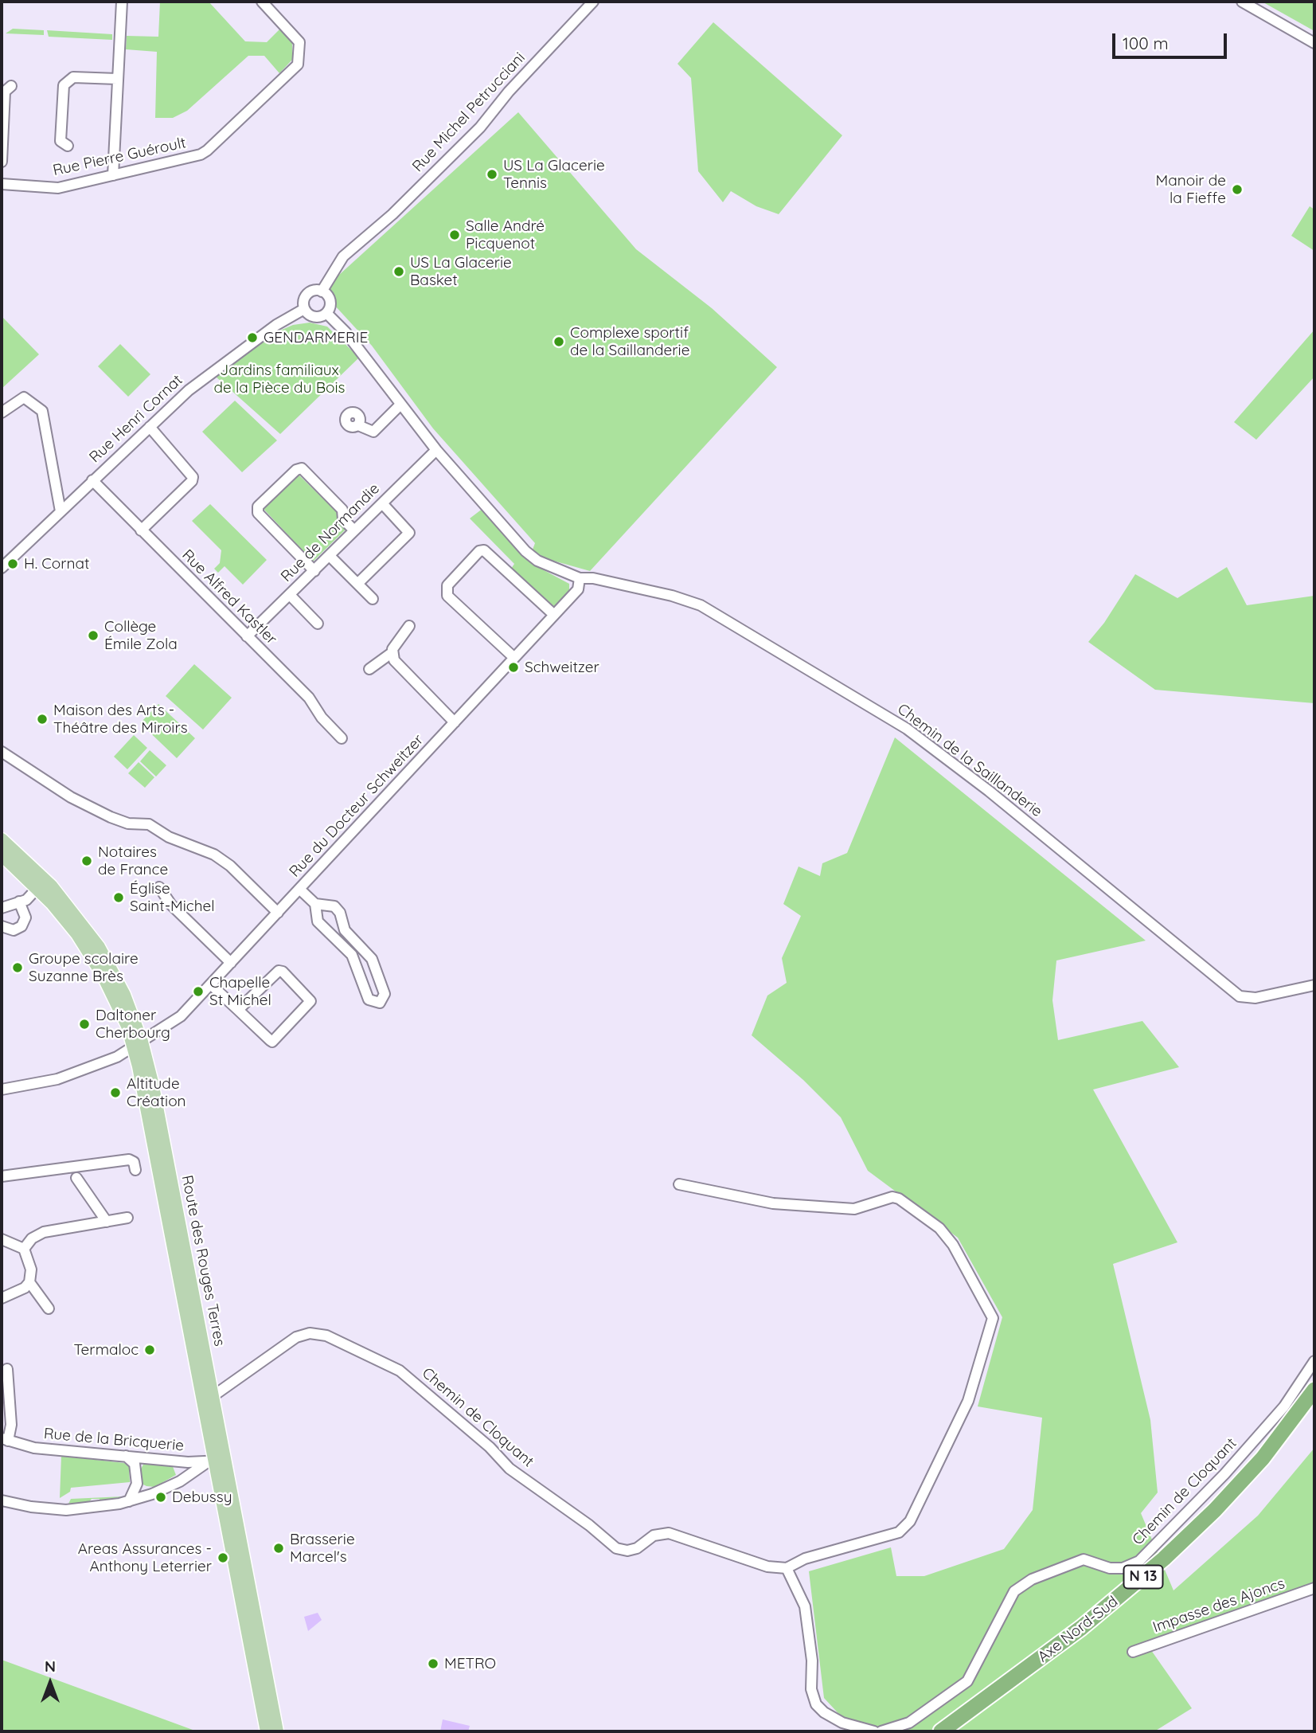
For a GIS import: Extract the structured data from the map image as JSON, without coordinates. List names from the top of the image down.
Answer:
{
  "streets": {
    "highway": ["N 13", "Axe Nord-Sud"],
    "main road": ["Route des Rouges Terres"],
    "street": [
      "Rue Michel Petrucciani",
      "Rue Pierre Guéroult",
      "Rue Henri Cornat",
      "Rue de Normandie",
      "Rue Alfred Kastler",
      "Chemin de la Saillanderie",
      "Rue du Docteur Schweitzer",
      "Chemin de Cloquant",
      "Rue de la Bricquerie",
      "Impasse des Ajoncs"
    ]
  },
  "crossings": [
    ["Rue Michel Petrucciani", "Rue Henri Cornat"],
    ["Rue Henri Cornat", "Rue Alfred Kastler"],
    ["Rue de Normandie", "Rue Alfred Kastler"],
    ["Chemin de la Saillanderie", "Rue du Docteur Schweitzer"],
    ["Rue du Docteur Schweitzer", "Route des Rouges Terres"],
    ["Route des Rouges Terres", "Chemin de Cloquant"],
    ["Route des Rouges Terres", "Rue de la Bricquerie"]
  ],
  "parks": ["Jardins familiaux de la Pièce du Bois"],
  "places": [
    "US La Glacerie Tennis",
    "Manoir de la Fieffe",
    "Salle André Picquenot",
    "US La Glacerie Basket",
    "GENDARMERIE",
    "Complexe sportif de la Saillanderie",
    "H. Cornat",
    "Collège Émile Zola",
    "Schweitzer",
    "Maison des Arts - Théâtre des Miroirs",
    "Notaires de France",
    "Église Saint-Michel",
    "Groupe scolaire Suzanne Brès",
    "Chapelle St Michel",
    "Daltoner Cherbourg",
    "Altitude Création",
    "Termaloc",
    "Debussy",
    "Brasserie Marcel's",
    "Areas Assurances - Anthony Leterrier",
    "METRO"
  ],
  "scale_bar": "100 m",
  "north": "top"
}
